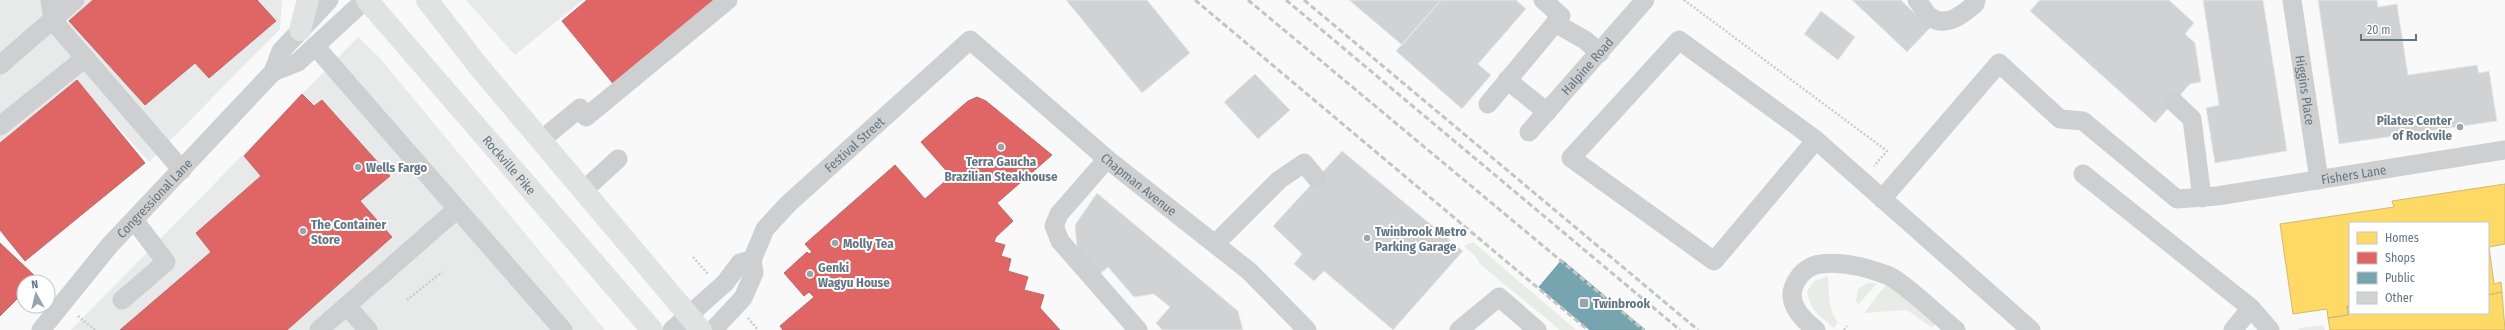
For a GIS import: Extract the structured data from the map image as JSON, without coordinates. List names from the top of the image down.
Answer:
{
  "streets": {
    "main road": ["Rockville Pike"],
    "street": [
      "Halpine Road",
      "Higgins Place",
      "Festival Street",
      "Fishers Lane",
      "Chapman Avenue",
      "Congressional Lane"
    ]
  },
  "crossings": [
    ["Higgins Place", "Fishers Lane"],
    ["Festival Street", "Chapman Avenue"],
    ["Rockville Pike", "Congressional Lane"]
  ],
  "places": {
    "other": [
      "Pilates Center of Rockvile",
      "Terra Gaucha Brazilian Steakhouse",
      "Wells Fargo",
      "The Container Store",
      "Twinbrook Metro Parking Garage",
      "Molly Tea",
      "Genki Wagyu House"
    ],
    "transit": ["Twinbrook"]
  },
  "legend": [
    "Homes",
    "Shops",
    "Public",
    "Other"
  ],
  "scale_bar": "20 m",
  "north": "top"
}
